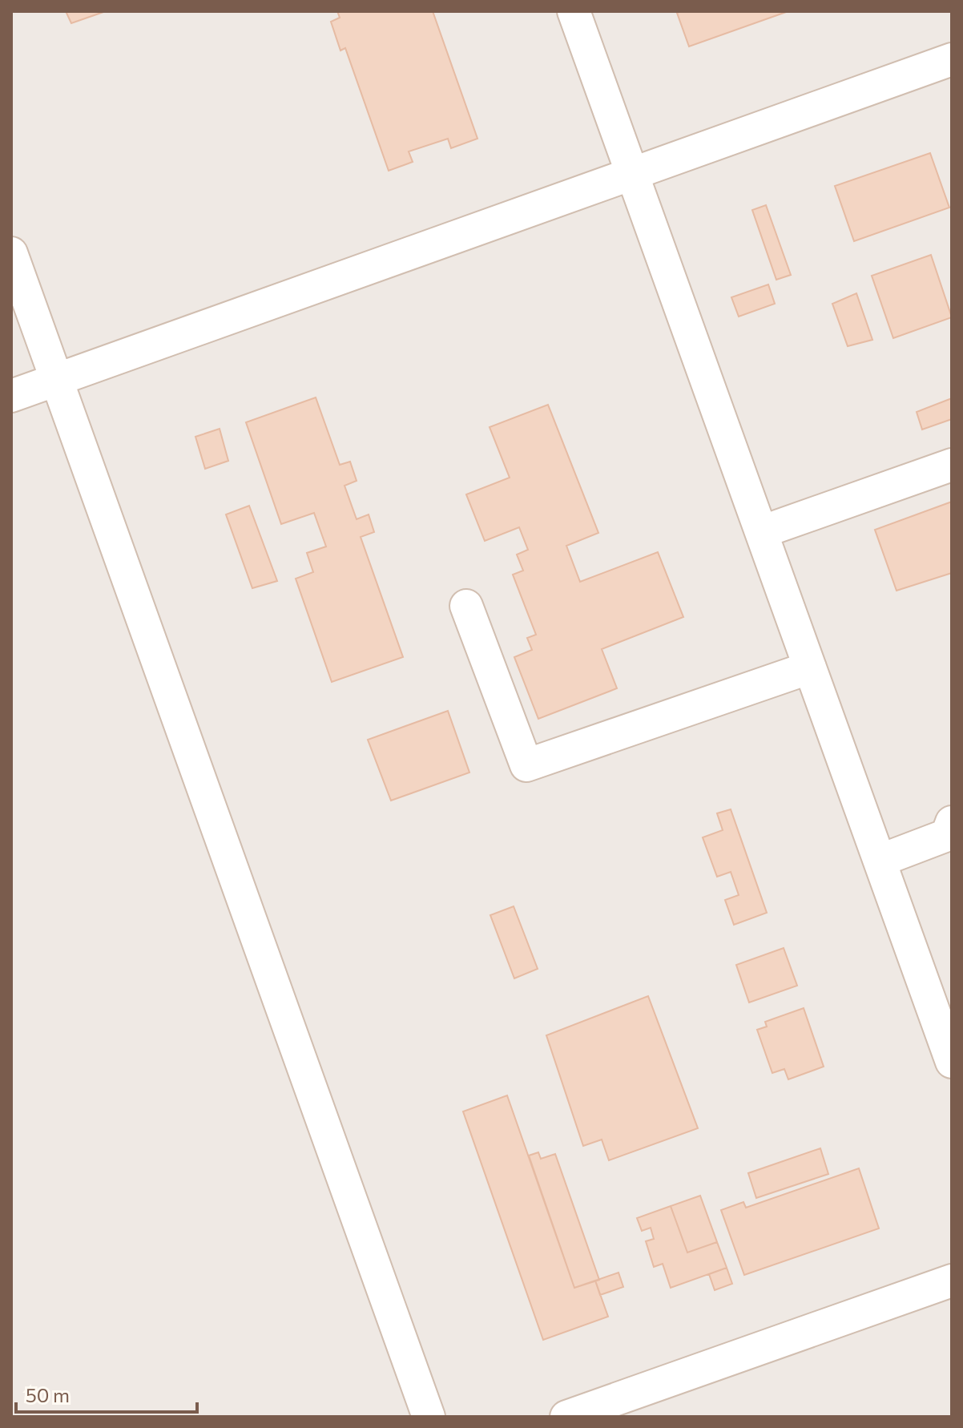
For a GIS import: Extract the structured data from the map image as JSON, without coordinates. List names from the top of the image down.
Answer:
{
  "scale_bar": "50 m"
}
